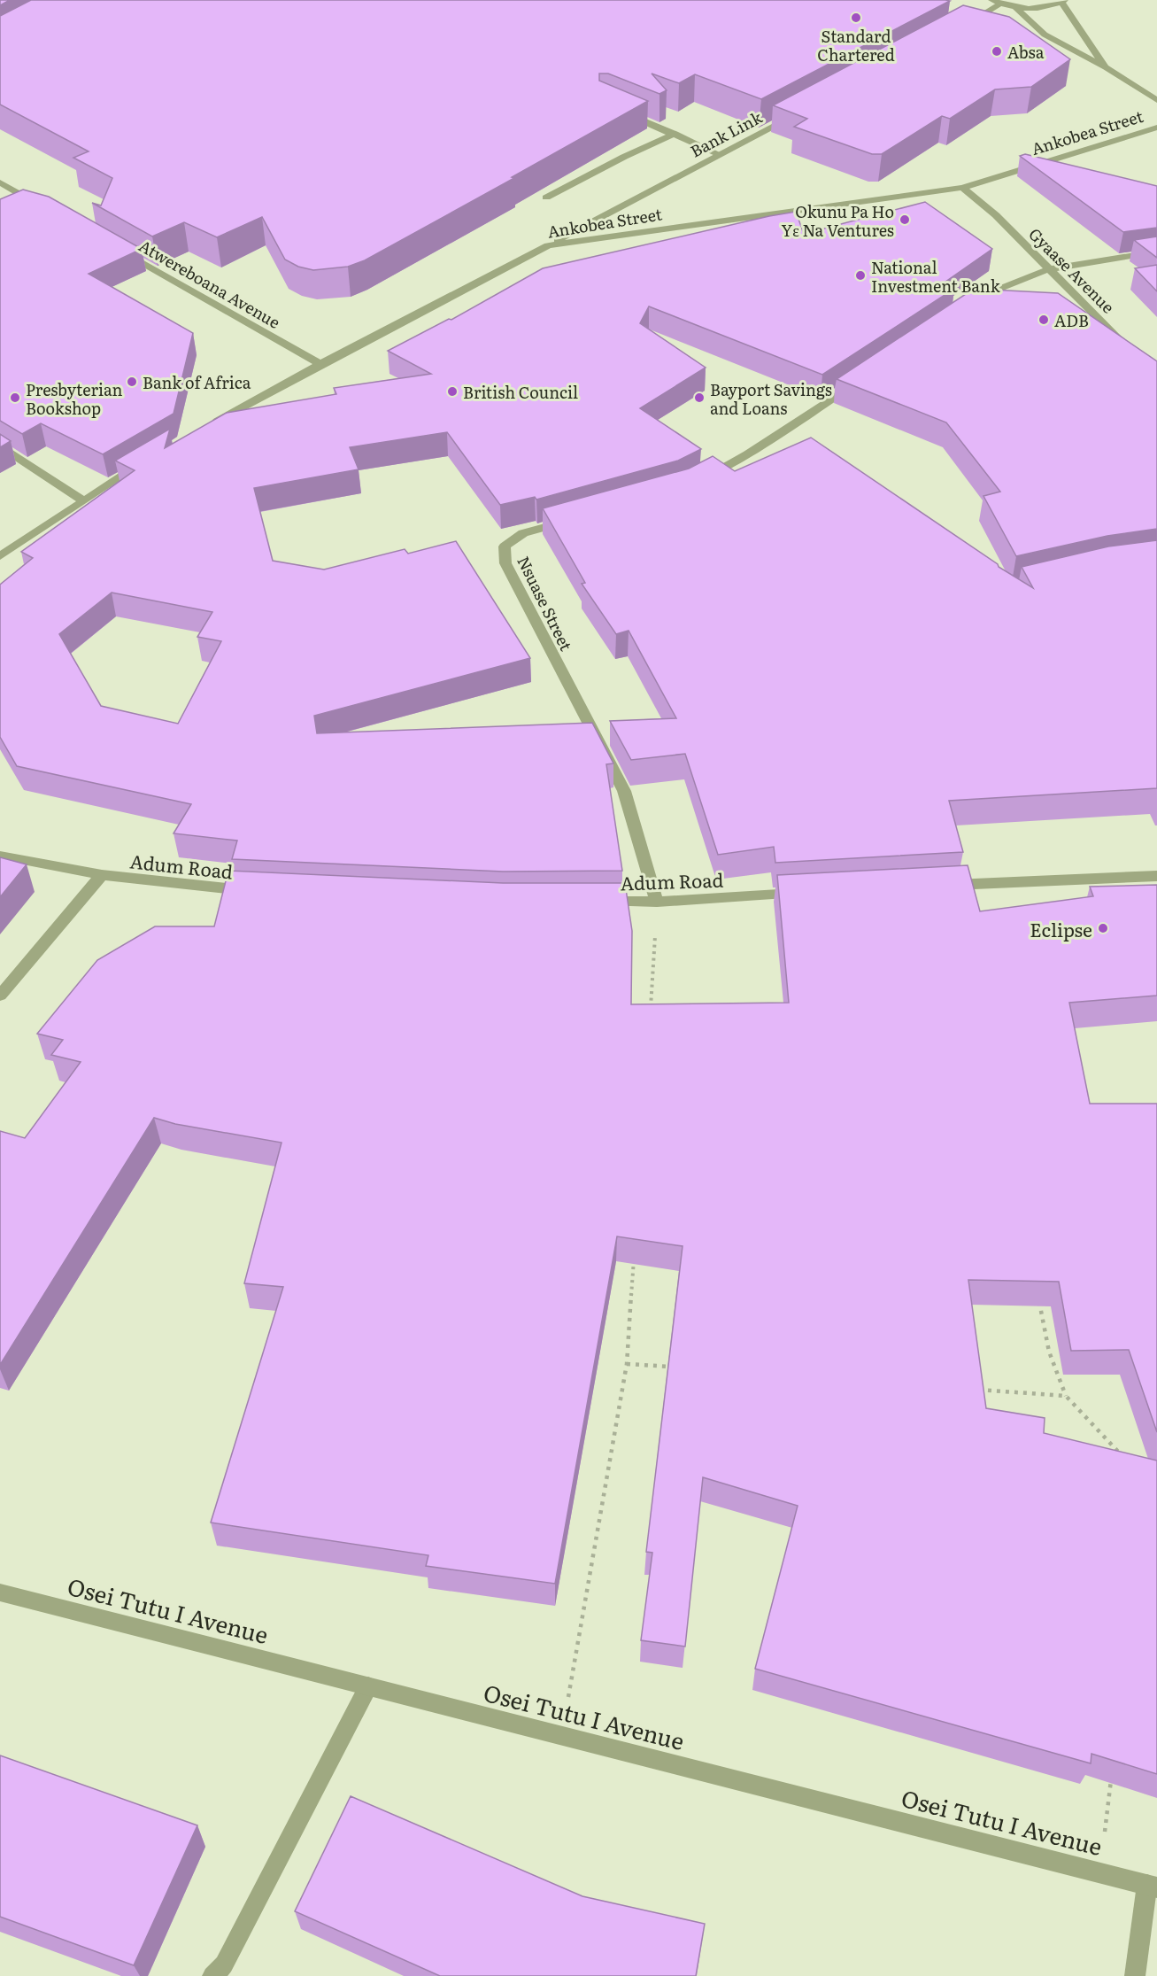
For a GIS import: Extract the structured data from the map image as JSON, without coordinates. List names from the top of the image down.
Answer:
{
  "streets": {
    "street": [
      "Ankobea Street",
      "Bank Link",
      "Gyaase Avenue",
      "Atwereboana Avenue",
      "Nsuase Street",
      "Adum Road",
      "Osei Tutu I Avenue"
    ]
  },
  "crossings": [
    ["Ankobea Street", "Bank Link"],
    ["Ankobea Street", "Gyaase Avenue"],
    ["Ankobea Street", "Atwereboana Avenue"],
    ["Nsuase Street", "Adum Road"]
  ],
  "places": [
    "Standard Chartered",
    "Absa",
    "Okunu Pa Ho Yɛ Na Ventures",
    "National Investment Bank",
    "ADB",
    "Bank of Africa",
    "British Council",
    "Presbyterian Bookshop",
    "Bayport Savings and Loans",
    "Eclipse"
  ]
}
